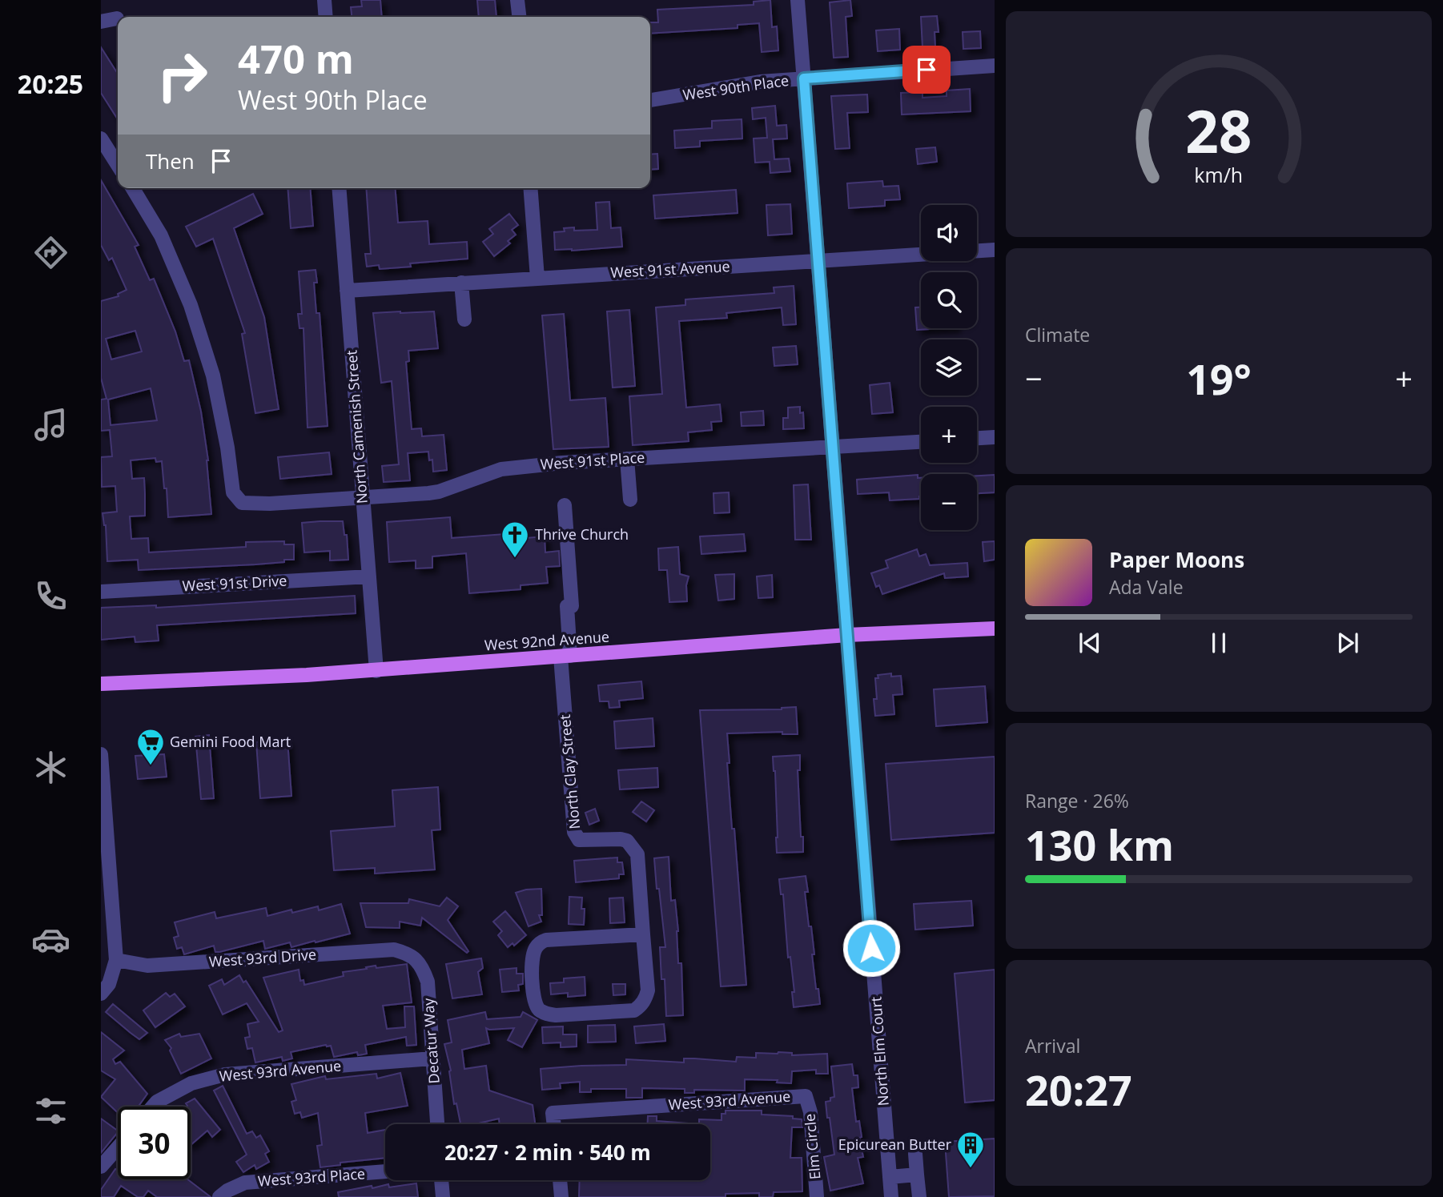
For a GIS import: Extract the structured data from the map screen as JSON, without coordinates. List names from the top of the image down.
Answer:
{
  "streets": {
    "main road": ["West 92nd Avenue"],
    "street": [
      "West 90th Place",
      "West 91st Avenue",
      "North Camenish Street",
      "West 91st Place",
      "West 91st Drive",
      "North Clay Street",
      "West 93rd Drive",
      "Decatur Way",
      "North Elm Court",
      "West 93rd Avenue",
      "Elm Circle",
      "West 93rd Place"
    ]
  },
  "crossings": [
    ["West 90th Place", "North Elm Court"],
    ["West 91st Avenue", "North Camenish Street"],
    ["West 91st Avenue", "North Elm Court"],
    ["North Camenish Street", "West 91st Place"],
    ["North Camenish Street", "West 91st Drive"],
    ["North Camenish Street", "West 92nd Avenue"],
    ["West 91st Place", "North Elm Court"],
    ["West 92nd Avenue", "North Clay Street"],
    ["West 92nd Avenue", "North Elm Court"],
    ["West 93rd Drive", "Decatur Way"],
    ["Decatur Way", "West 93rd Avenue"],
    ["West 93rd Avenue", "Elm Circle"]
  ],
  "places": {
    "church": ["Thrive Church"],
    "supermarket": ["Gemini Food Mart"],
    "building": ["Epicurean Butter"]
  },
  "page": {
    "tabs": "20:25",
    "turn": ["470 m", "West 90th Place"],
    "then": "Then",
    "map_buttons": ["+", "−"],
    "tile": [
      "Climate",
      ["Range · 26%", "130 km"],
      ["Arrival", "20:27"]
    ],
    "heat": ["−", "19°", "+"],
    "song": ["Paper Moons", "Ada Vale"],
    "limit": "30",
    "trip": "20:27 · 2 min · 540 m",
    "gauge": ["28", "km/h"]
  }
}
